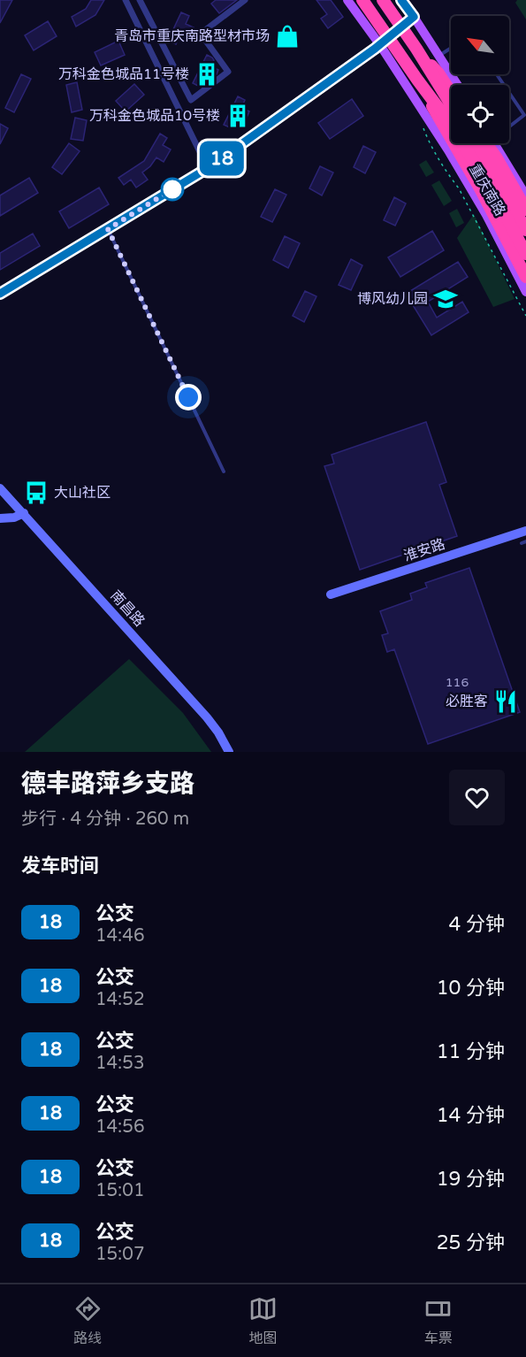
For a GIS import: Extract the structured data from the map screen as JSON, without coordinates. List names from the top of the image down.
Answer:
{
  "streets": {
    "main road": ["重庆南路"],
    "street": ["淮安路", "南昌路"]
  },
  "places": {
    "shop": ["青岛市重庆南路型材市场"],
    "building": ["万科金色城品11号楼", "万科金色城品10号楼"],
    "school or university": ["博风幼儿园"],
    "bus stop": ["大山社区"],
    "restaurant": ["必胜客"]
  },
  "lines": ["bus line 18"],
  "house_numbers": ["116"],
  "north": "top left",
  "page": {
    "on_map": "18",
    "heading": [
      ["德丰路萍乡支路", "步行 · 4 分钟 · 260 m"],
      "发车时间"
    ],
    "list": [
      {
        "mark": "18",
        "name": "公交",
        "note": "14:46",
        "value": "4 分钟"
      },
      {
        "mark": "18",
        "name": "公交",
        "note": "14:52",
        "value": "10 分钟"
      },
      {
        "mark": "18",
        "name": "公交",
        "note": "14:53",
        "value": "11 分钟"
      },
      {
        "mark": "18",
        "name": "公交",
        "note": "14:56",
        "value": "14 分钟"
      },
      {
        "mark": "18",
        "name": "公交",
        "note": "15:01",
        "value": "19 分钟"
      },
      {
        "mark": "18",
        "name": "公交",
        "note": "15:07",
        "value": "25 分钟"
      }
    ],
    "tabs": ["路线", "地图", "车票"]
  }
}
